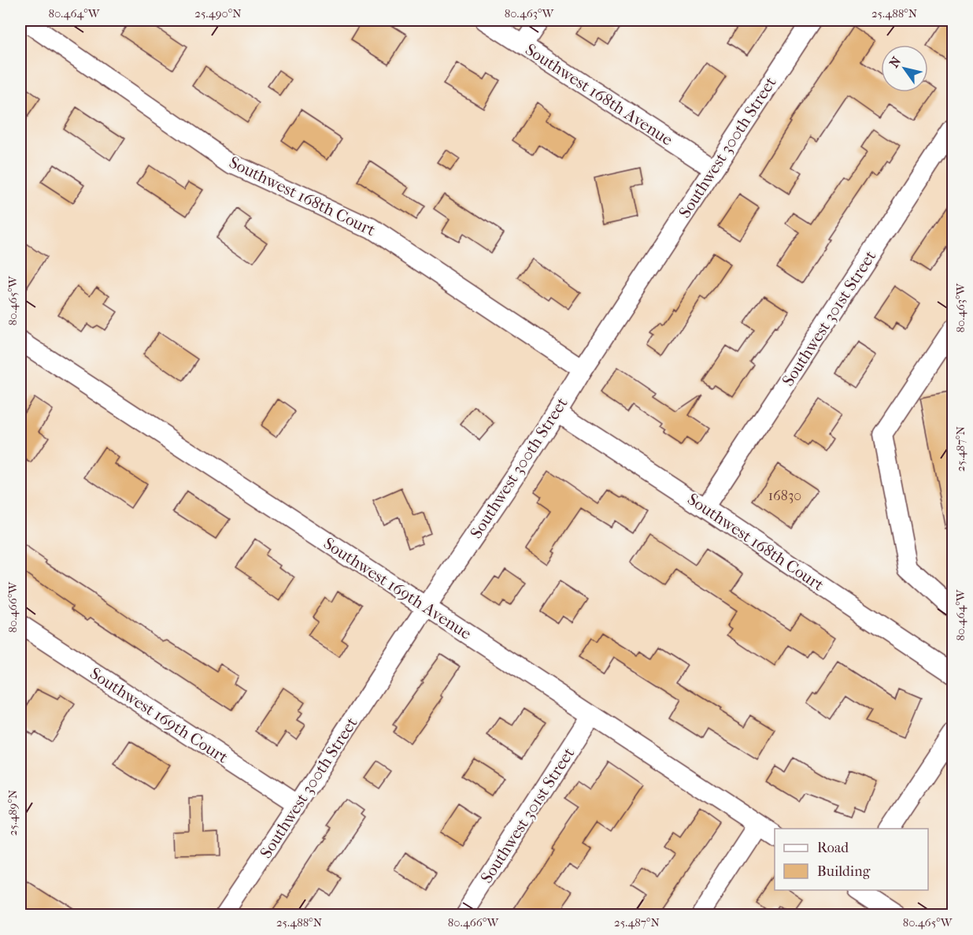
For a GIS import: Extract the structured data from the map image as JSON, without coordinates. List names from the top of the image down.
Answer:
{
  "streets": {
    "street": [
      "Southwest 168th Avenue",
      "Southwest 300th Street",
      "Southwest 168th Court",
      "Southwest 301st Street",
      "Southwest 169th Avenue",
      "Southwest 169th Court"
    ]
  },
  "crossings": [
    ["Southwest 168th Avenue", "Southwest 300th Street"],
    ["Southwest 300th Street", "Southwest 168th Court"],
    ["Southwest 300th Street", "Southwest 169th Avenue"],
    ["Southwest 300th Street", "Southwest 169th Court"],
    ["Southwest 168th Court", "Southwest 301st Street"],
    ["Southwest 301st Street", "Southwest 169th Avenue"]
  ],
  "house_numbers": ["16830"],
  "legend": ["Road", "Building"],
  "north": "top left",
  "coordinates": [
    "80.464°W",
    "25.490°N",
    "80.463°W",
    "25.488°N",
    "80.465°W",
    "25.487°N",
    "80.466°W",
    "25.489°N"
  ]
}
